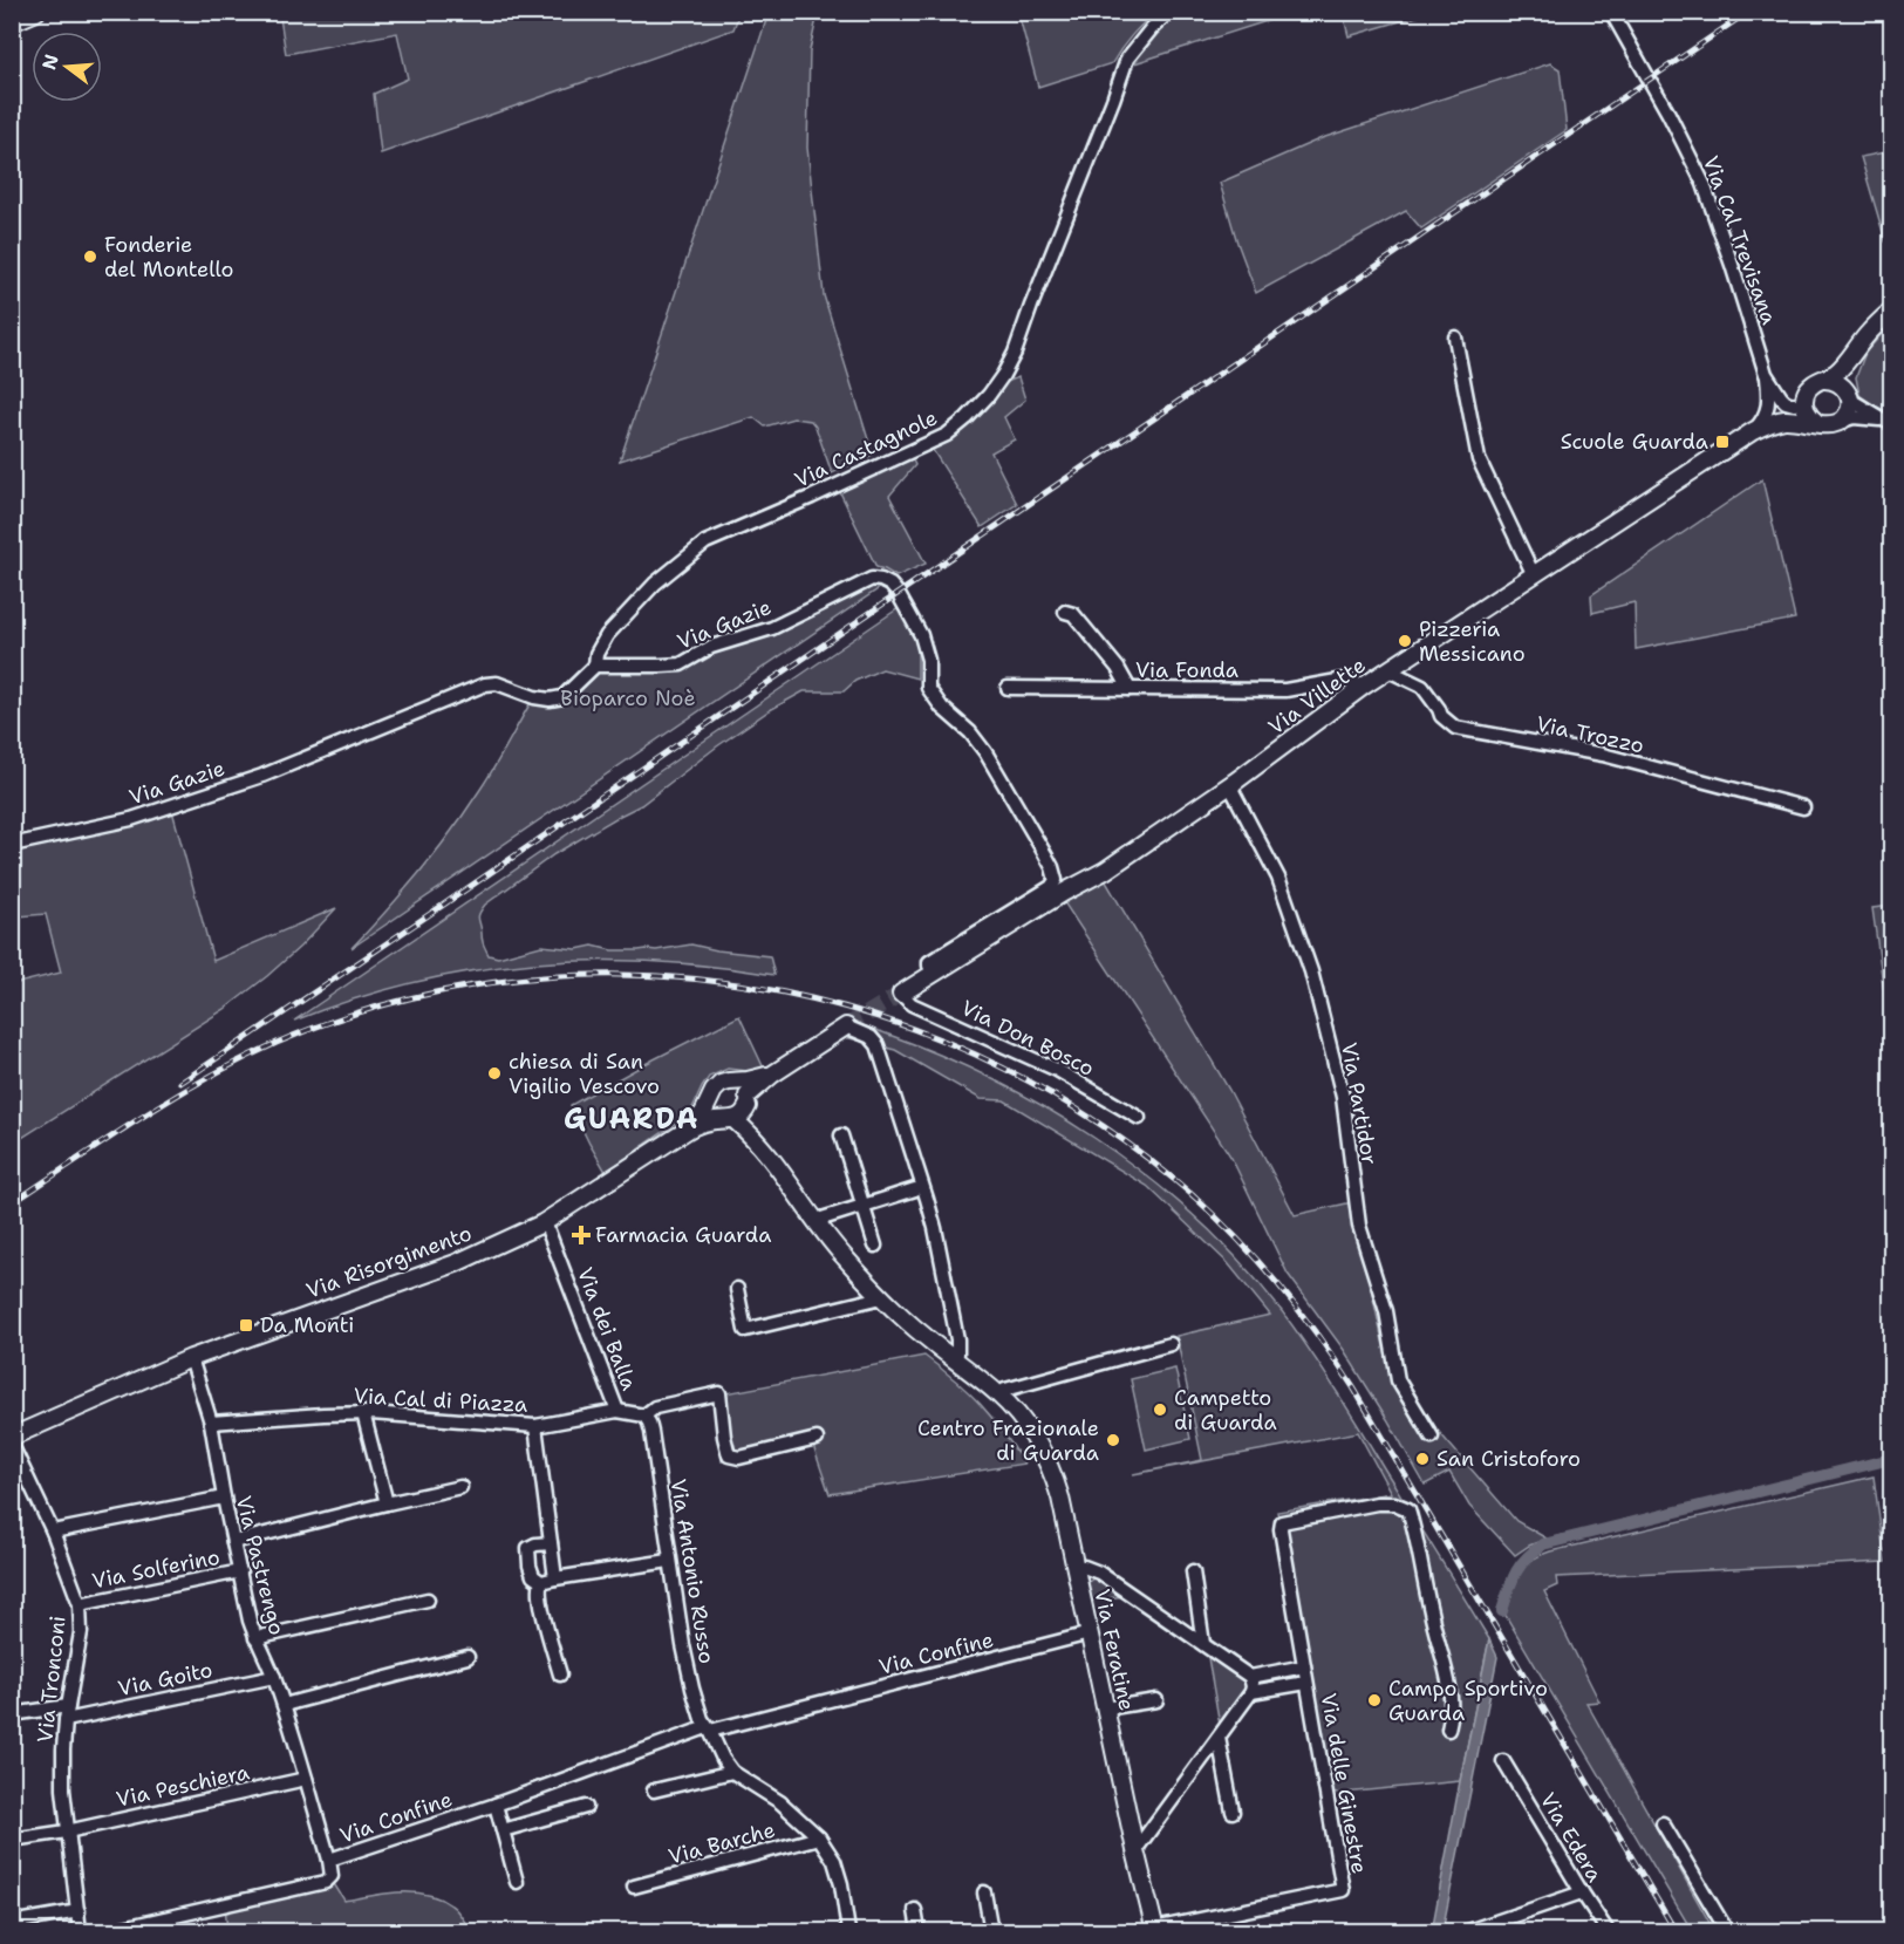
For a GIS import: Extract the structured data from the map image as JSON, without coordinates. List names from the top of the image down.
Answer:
{
  "streets": {
    "street": [
      "Via Cal Trevisana",
      "Via Castagnole",
      "Via Gazie",
      "Via Fonda",
      "Via Villette",
      "Via Trozzo",
      "Via Don Bosco",
      "Via Partidor",
      "Via Risorgimento",
      "Via dei Balla",
      "Via Cal di Piazza",
      "Via Pastrengo",
      "Via Solferino",
      "Via Antonio Russo",
      "Via Feratine",
      "Via Confine",
      "Via Tronconi",
      "Via Goito",
      "Via delle Ginestre",
      "Via Peschiera",
      "Via Edera",
      "Via Barche"
    ]
  },
  "crossings": [
    ["Via Cal Trevisana", "Via Villette"],
    ["Via Castagnole", "Via Gazie"],
    ["Via Gazie", "Via Villette"],
    ["Via Fonda", "Via Villette"],
    ["Via Villette", "Via Trozzo"],
    ["Via Villette", "Via Don Bosco"],
    ["Via Villette", "Via Partidor"],
    ["Via Risorgimento", "Via dei Balla"],
    ["Via Risorgimento", "Via Pastrengo"],
    ["Via Risorgimento", "Via Feratine"],
    ["Via dei Balla", "Via Cal di Piazza"],
    ["Via Cal di Piazza", "Via Pastrengo"],
    ["Via Cal di Piazza", "Via Antonio Russo"],
    ["Via Pastrengo", "Via Solferino"],
    ["Via Pastrengo", "Via Confine"],
    ["Via Pastrengo", "Via Goito"],
    ["Via Pastrengo", "Via Peschiera"],
    ["Via Solferino", "Via Tronconi"],
    ["Via Antonio Russo", "Via Confine"],
    ["Via Antonio Russo", "Via Barche"],
    ["Via Feratine", "Via Confine"],
    ["Via Feratine", "Via delle Ginestre"],
    ["Via Confine", "Via Barche"],
    ["Via Tronconi", "Via Goito"],
    ["Via Tronconi", "Via Peschiera"]
  ],
  "districts": ["GUARDA"],
  "parks": ["Bioparco Noè"],
  "places": {
    "other": [
      "Fonderie del Montello",
      "Pizzeria Messicano",
      "chiesa di San Vigilio Vescovo",
      "Campetto di Guarda",
      "Centro Frazionale di Guarda",
      "San Cristoforo",
      "Campo Sportivo Guarda"
    ],
    "transit": ["Scuole Guarda", "Da Monti"],
    "health": ["Farmacia Guarda"]
  },
  "north": "left"
}
